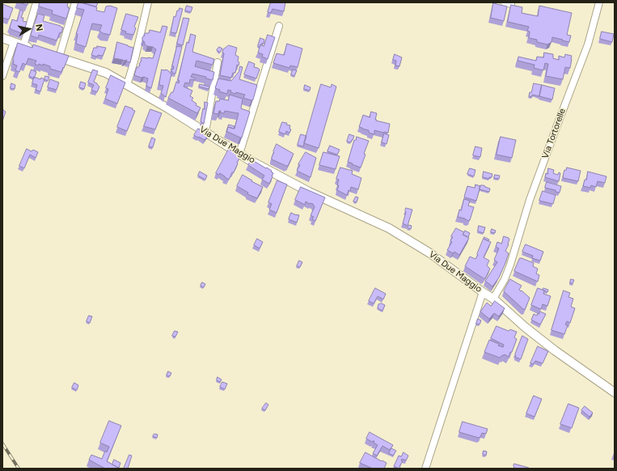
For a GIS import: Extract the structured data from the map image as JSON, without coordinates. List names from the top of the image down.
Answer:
{
  "streets": {
    "main road": ["Via Due Maggio"],
    "street": ["Via Tortorelle"]
  },
  "crossings": [
    ["Via Tortorelle", "Via Due Maggio"]
  ],
  "north": "right"
}
